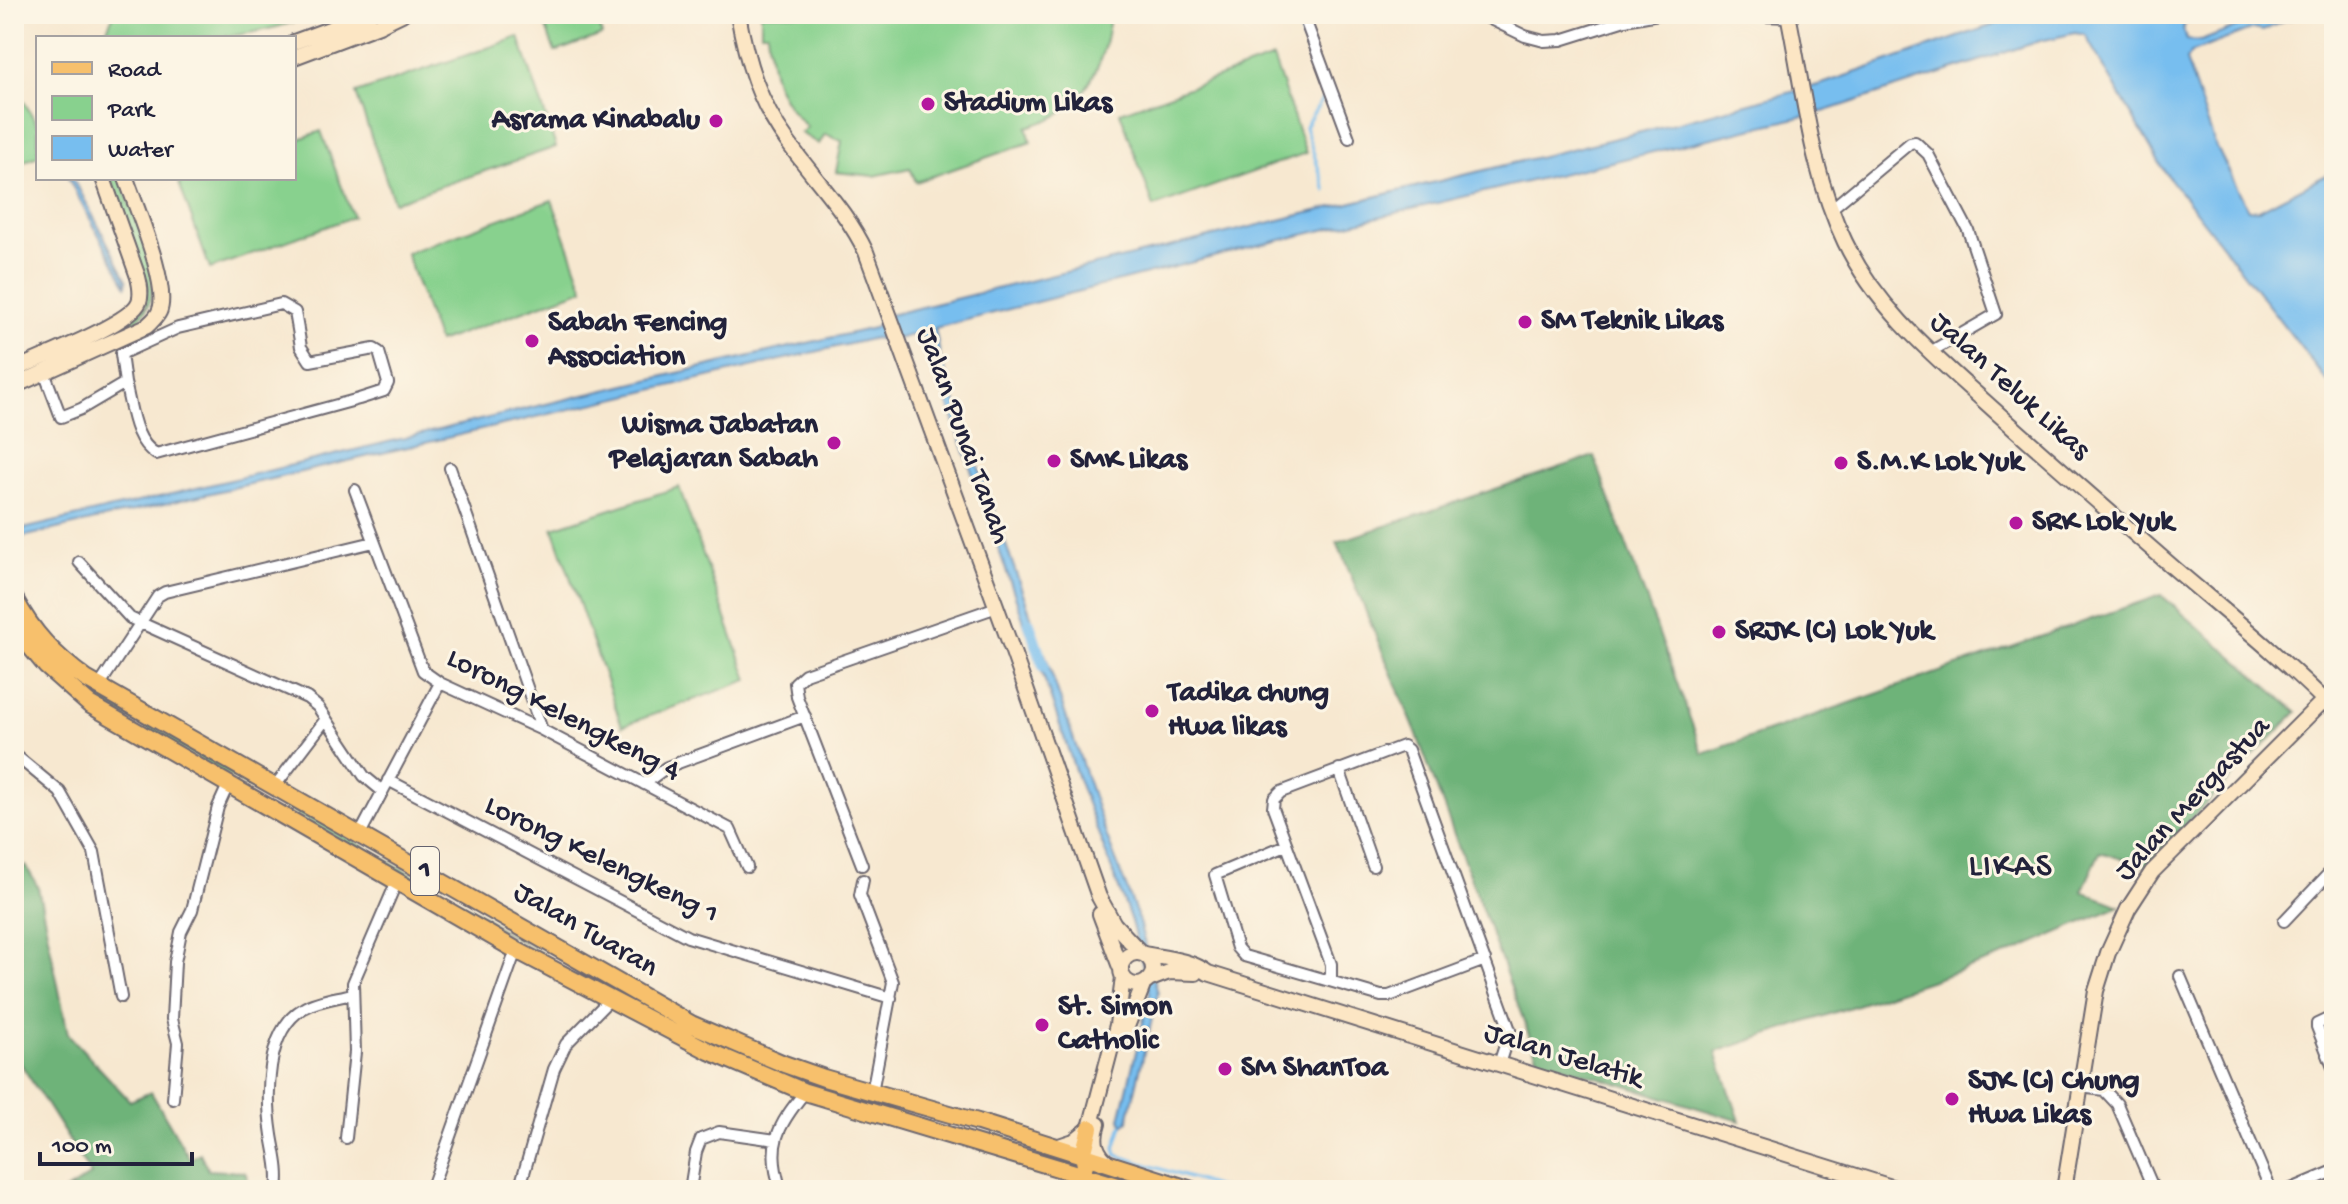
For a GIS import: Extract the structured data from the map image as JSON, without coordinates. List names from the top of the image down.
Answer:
{
  "streets": {
    "main road": ["1", "Jalan Tuaran"],
    "street": [
      "Jalan Teluk Likas",
      "Jalan Punai Tanah",
      "Lorong Kelengkeng 4",
      "Jalan Mergastua",
      "Lorong Kelengkeng 1",
      "Jalan Jelatik"
    ]
  },
  "crossings": [
    ["Jalan Teluk Likas", "Jalan Mergastua"]
  ],
  "districts": ["LIKAS"],
  "places": [
    "Stadium Likas",
    "Asrama Kinabalu",
    "SM Teknik Likas",
    "Sabah Fencing Association",
    "Wisma Jabatan Pelajaran Sabah",
    "SMK Likas",
    "S.M.K Lok Yuk",
    "SRK Lok Yuk",
    "SRJK (C) Lok Yuk",
    "Tadika chung Hwa likas",
    "St. Simon Catholic",
    "SM ShanToa",
    "SJK (C) Chung Hwa Likas"
  ],
  "legend": ["Road", "Park", "Water"],
  "scale_bar": "100 m"
}
